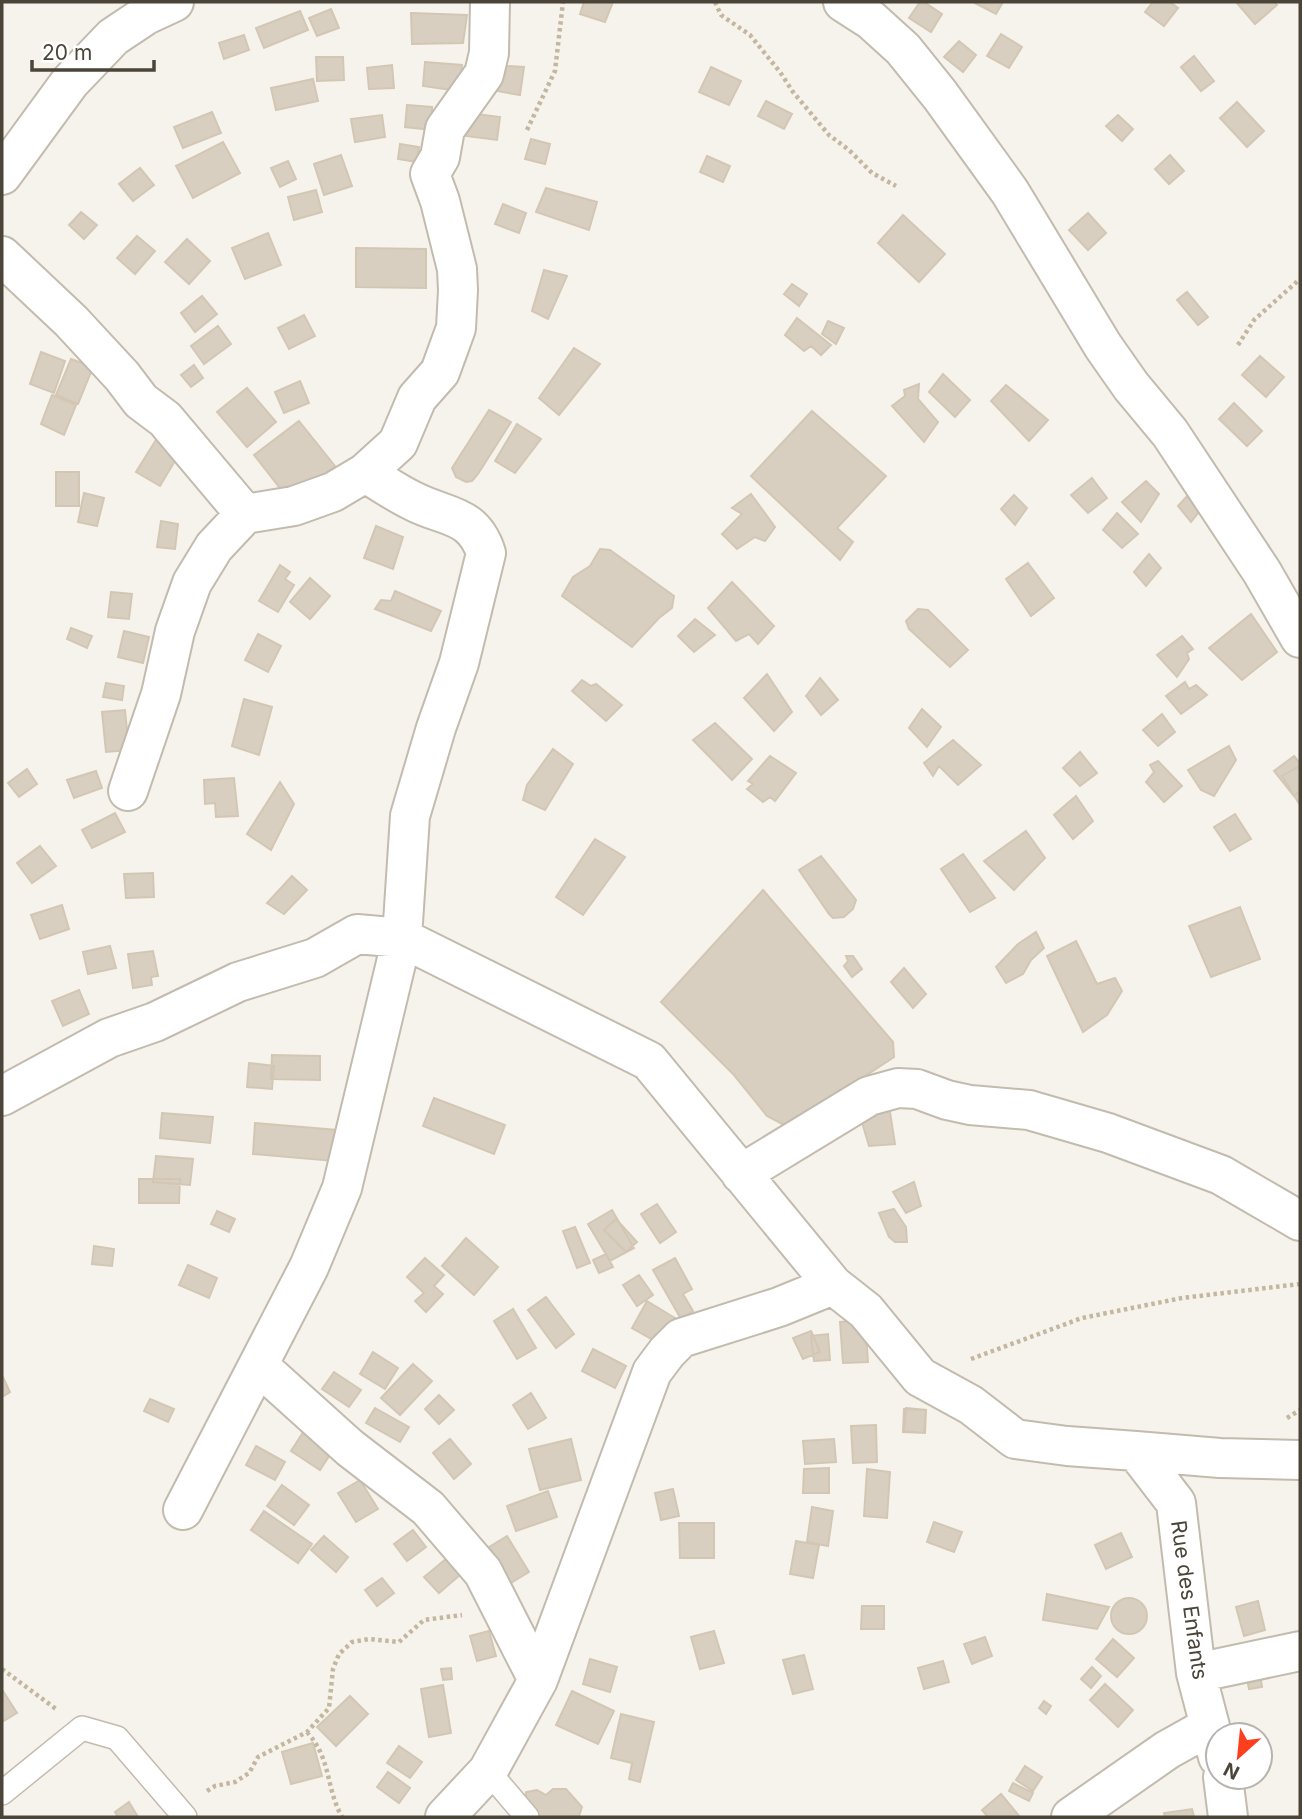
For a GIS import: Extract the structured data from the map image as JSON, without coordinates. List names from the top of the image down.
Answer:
{
  "streets": {
    "street": ["Rue des Enfants"]
  },
  "scale_bar": "20 m",
  "north": "bottom left"
}
